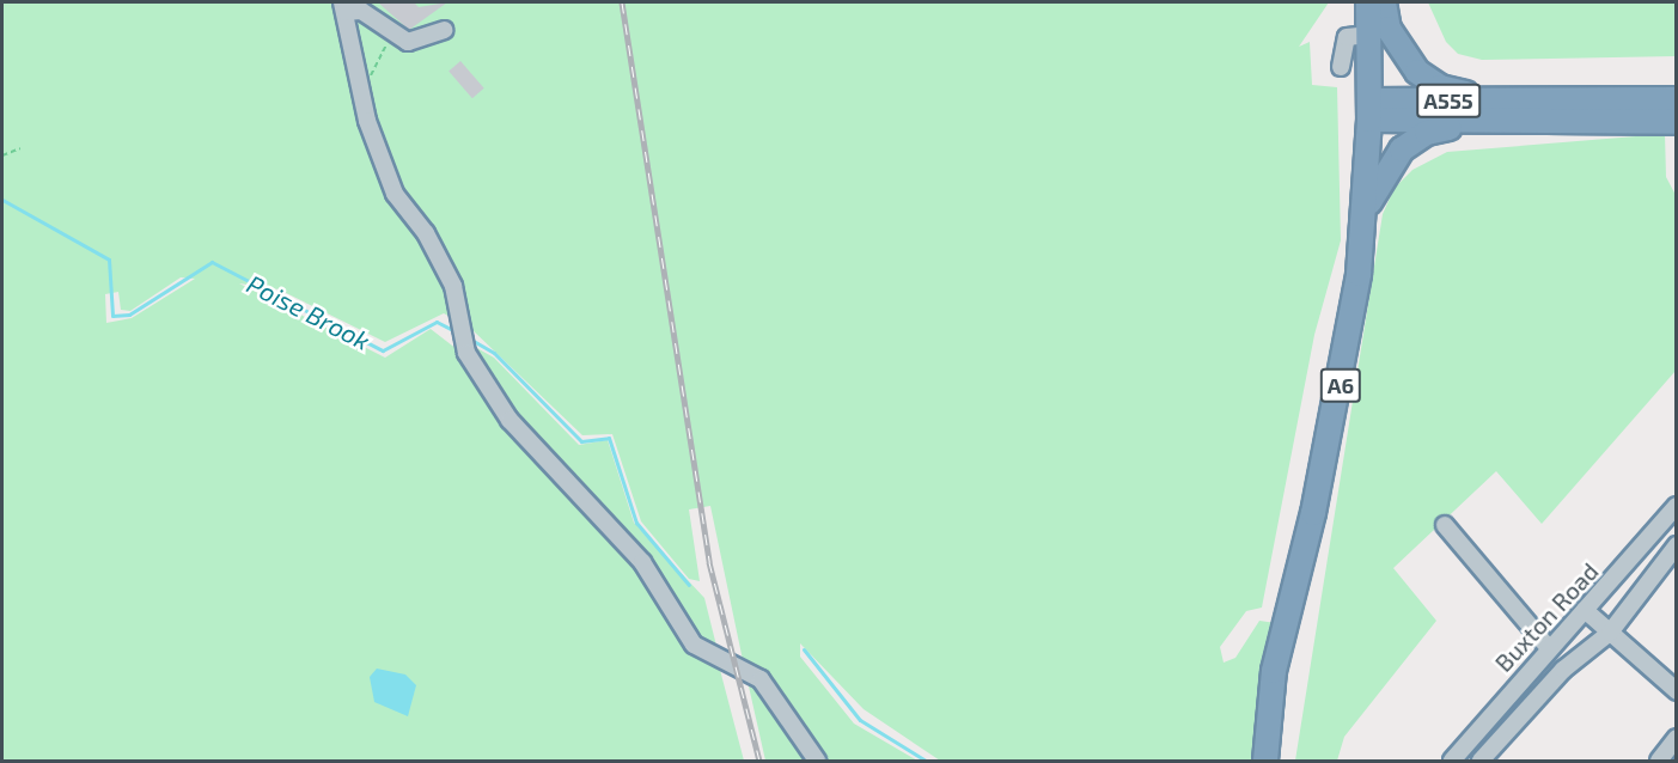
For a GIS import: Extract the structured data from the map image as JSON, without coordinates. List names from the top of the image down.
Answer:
{
  "streets": {
    "highway": ["A555", "A6"],
    "street": ["Buxton Road"]
  },
  "crossings": [
    ["A555", "A6"]
  ],
  "water": ["Poise Brook"]
}
